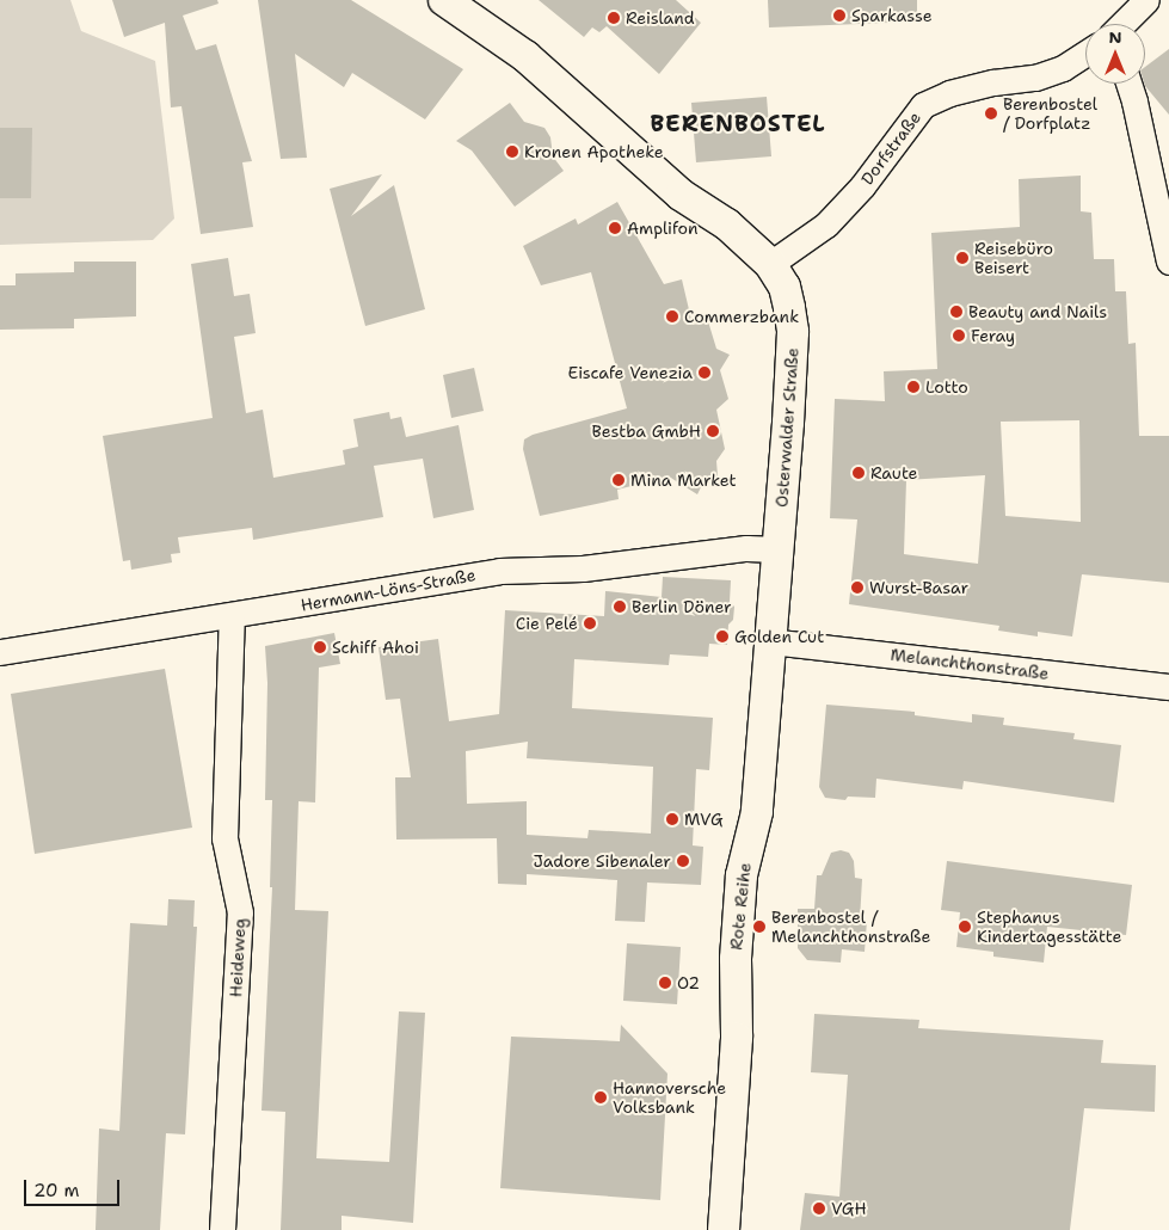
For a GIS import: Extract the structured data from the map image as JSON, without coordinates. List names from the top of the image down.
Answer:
{
  "streets": {
    "street": [
      "Dorfstraße",
      "Osterwalder Straße",
      "Hermann-Löns-Straße",
      "Melanchthonstraße",
      "Rote Reihe",
      "Heideweg"
    ]
  },
  "crossings": [
    ["Dorfstraße", "Osterwalder Straße"],
    ["Osterwalder Straße", "Hermann-Löns-Straße"],
    ["Osterwalder Straße", "Rote Reihe"],
    ["Hermann-Löns-Straße", "Rote Reihe"],
    ["Hermann-Löns-Straße", "Heideweg"],
    ["Melanchthonstraße", "Rote Reihe"]
  ],
  "districts": ["BERENBOSTEL"],
  "places": [
    "Sparkasse",
    "Reisland",
    "Berenbostel / Dorfplatz",
    "Kronen Apotheke",
    "Amplifon",
    "Reisebüro Beisert",
    "Beauty and Nails",
    "Commerzbank",
    "Feray",
    "Eiscafe Venezia",
    "Lotto",
    "Bestba GmbH",
    "Raute",
    "Mina Market",
    "Wurst-Basar",
    "Berlin Döner",
    "Cie Pelé",
    "Golden Cut",
    "Schiff Ahoi",
    "MVG",
    "Jadore Sibenaler",
    "Berenbostel / Melanchthonstraße",
    "Stephanus Kindertagesstätte",
    "O2",
    "Hannoversche Volksbank",
    "VGH"
  ],
  "scale_bar": "20 m",
  "north": "top"
}
